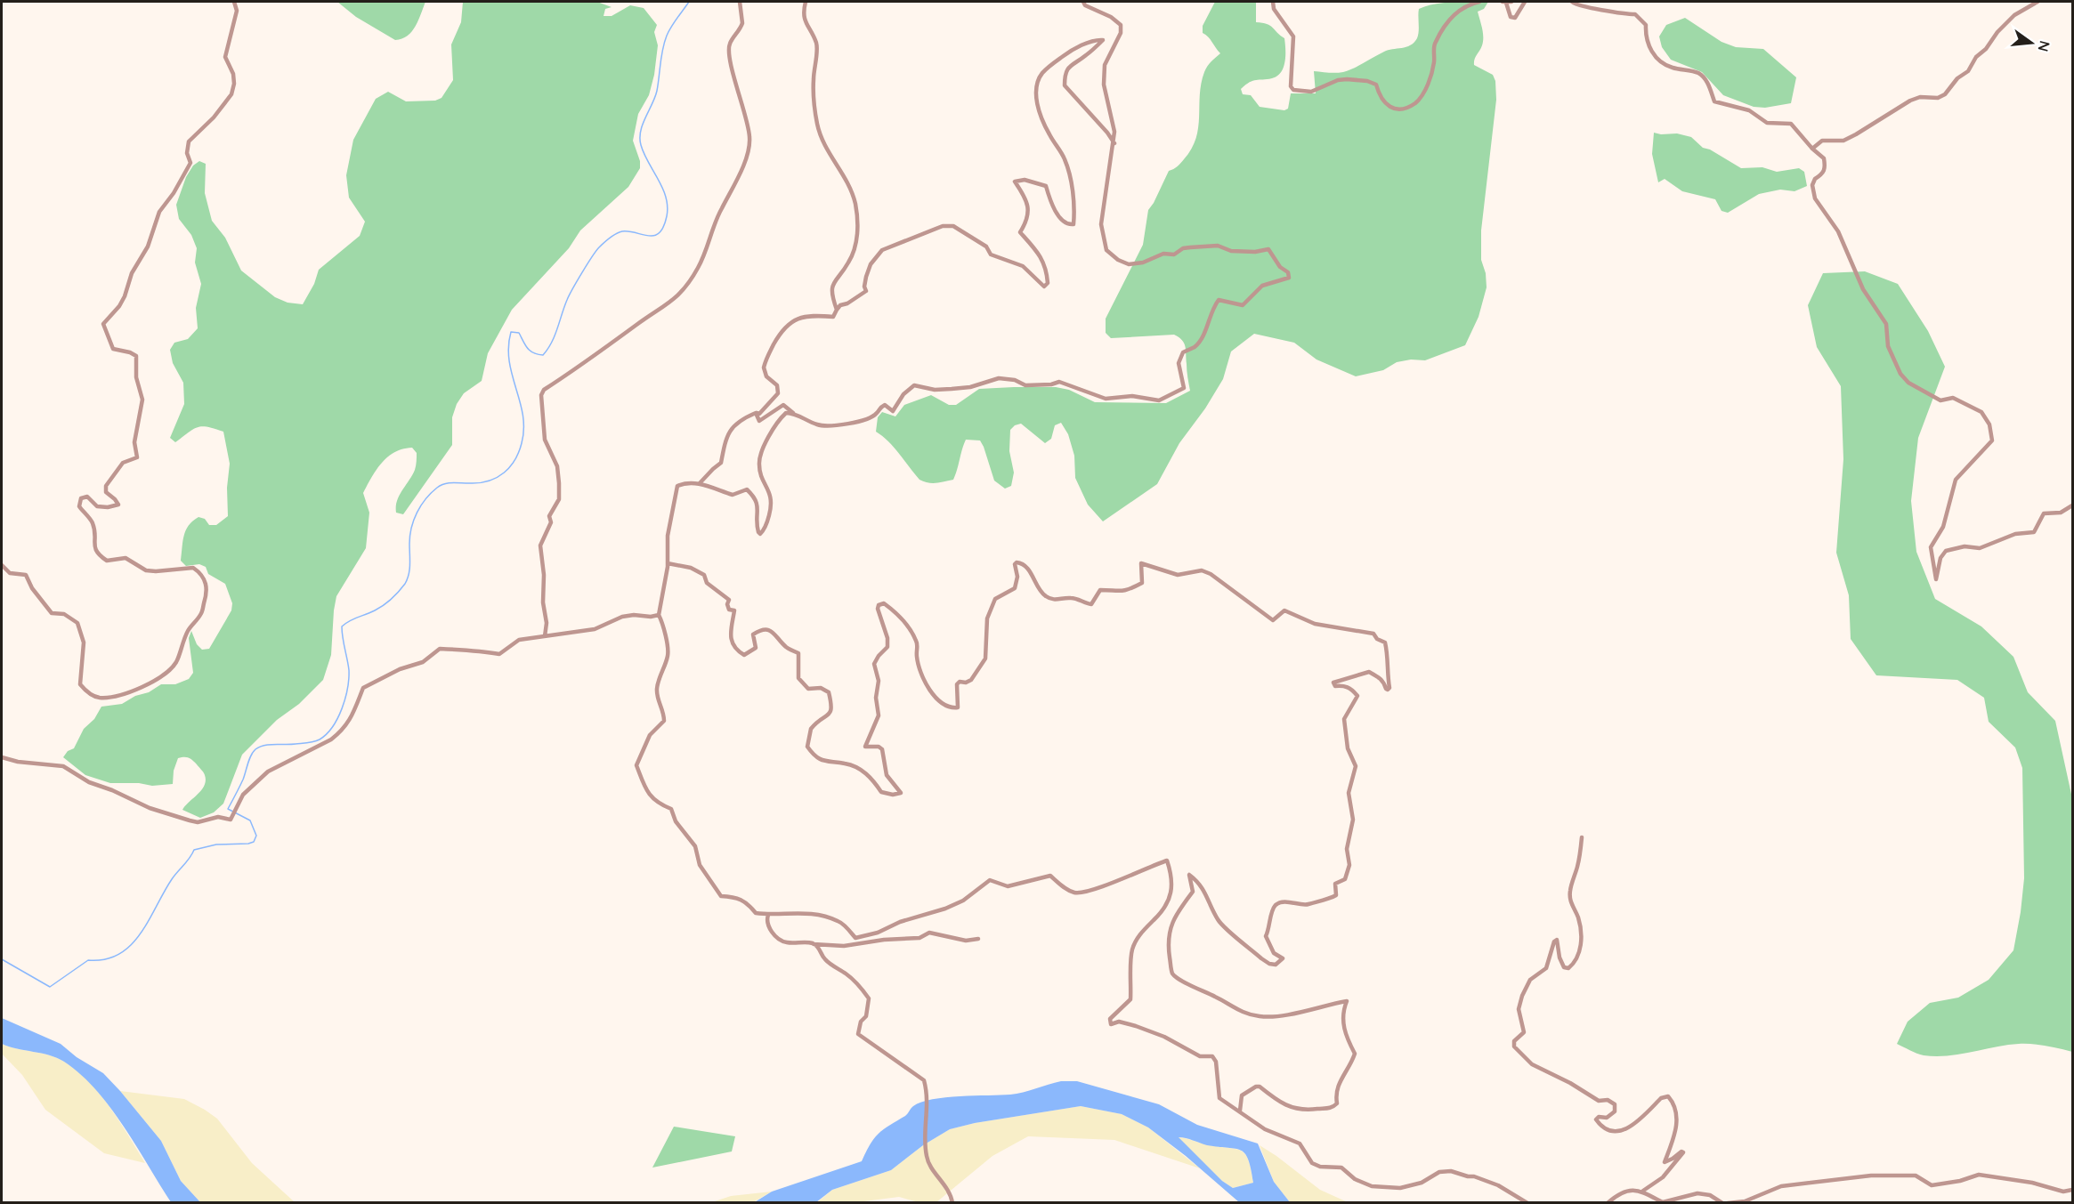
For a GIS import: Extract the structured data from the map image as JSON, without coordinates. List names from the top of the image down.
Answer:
{
  "north": "right"
}
